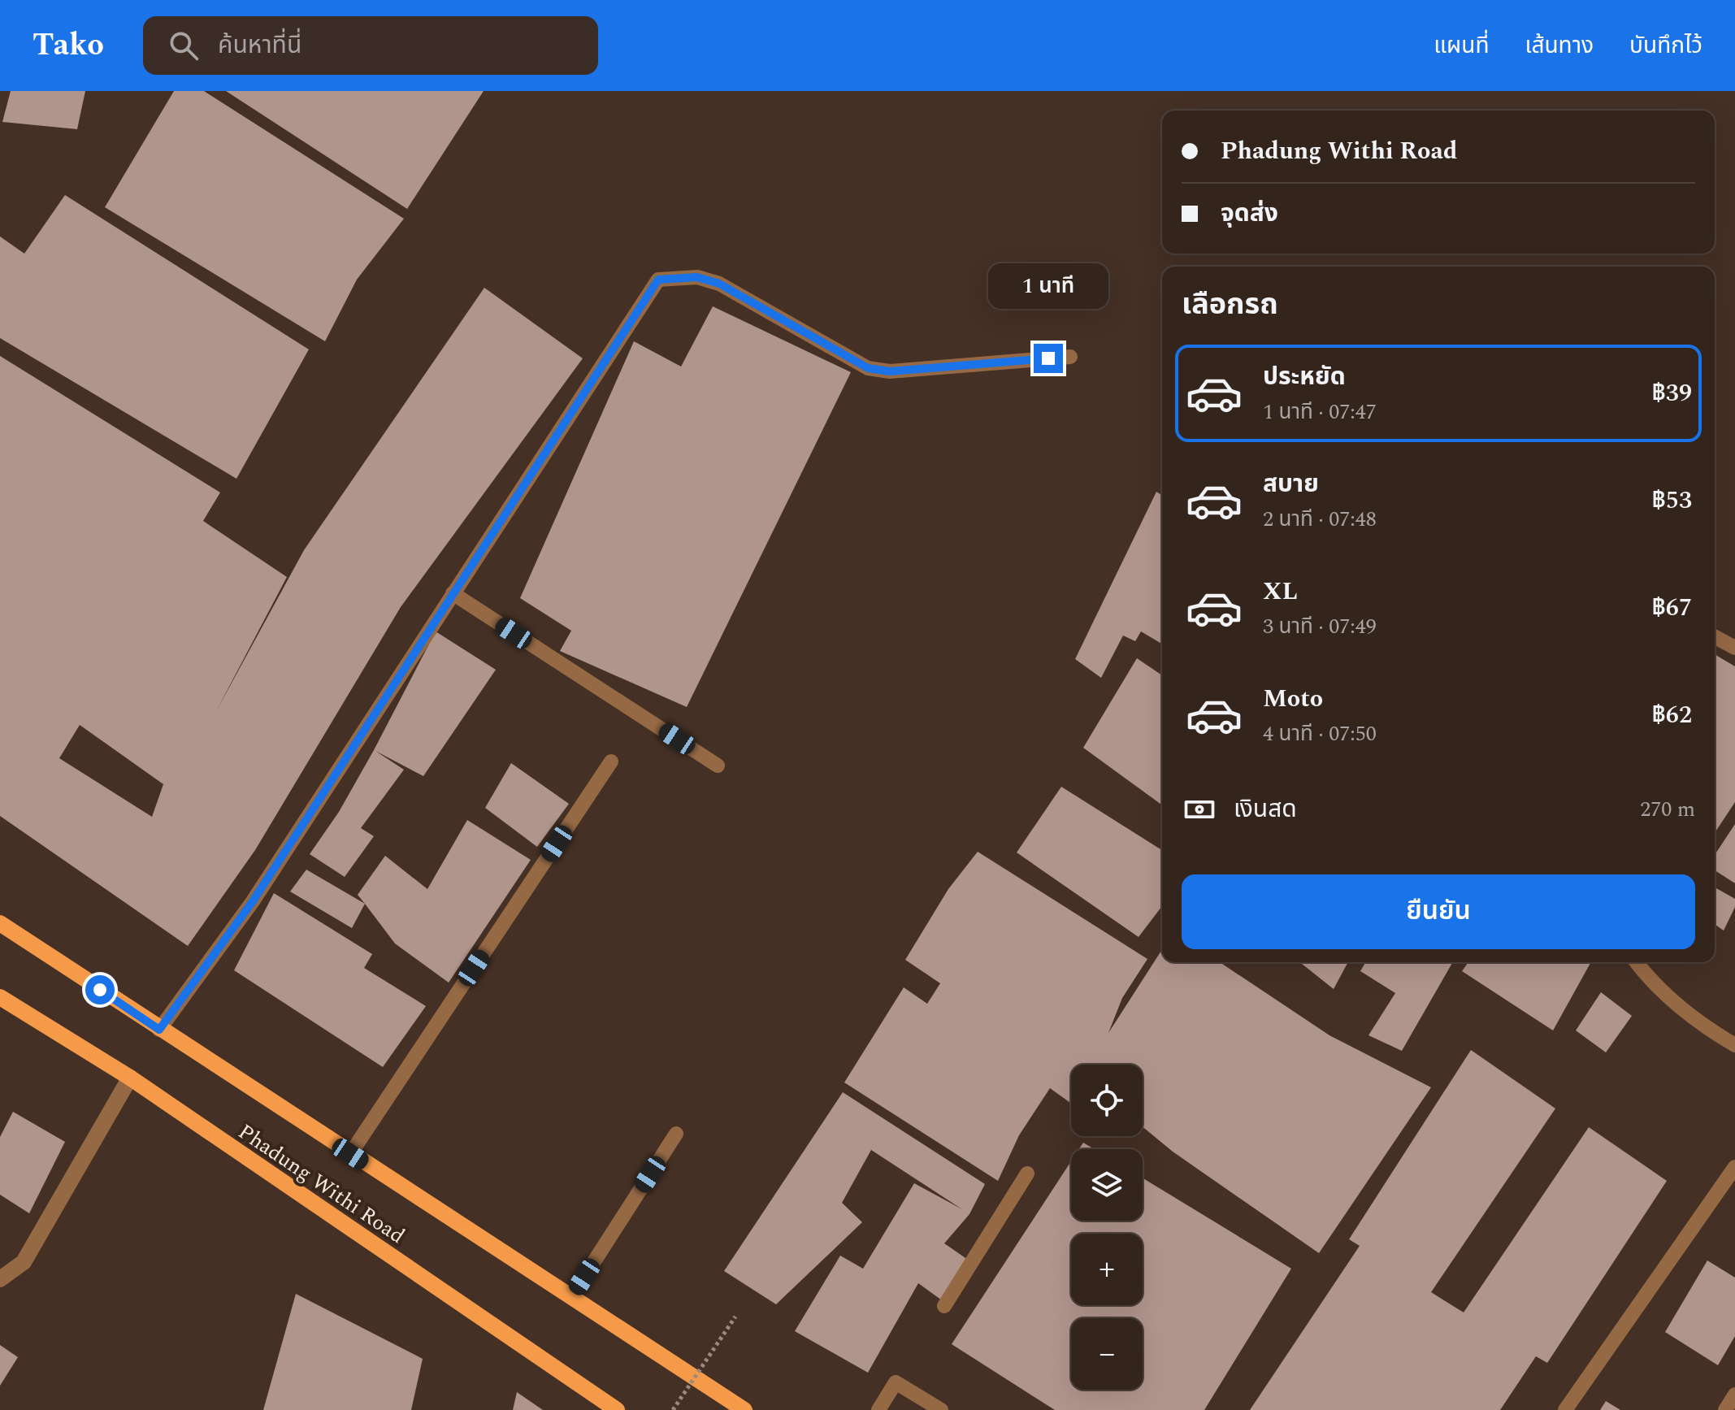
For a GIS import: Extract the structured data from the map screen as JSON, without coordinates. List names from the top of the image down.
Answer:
{
  "streets": {
    "main road": ["Phadung Withi Road"]
  },
  "page": {
    "header": "Tako",
    "search": "ค้นหาที่นี่",
    "nav": ["แผนที่", "เส้นทาง", "บันทึกไว้"],
    "banner": ["Phadung Withi Road", "จุดส่ง"],
    "bubble": "1 นาที",
    "heading": "เลือกรถ",
    "list": [
      {
        "name": "ประหยัด",
        "note": "1 นาที · 07:47",
        "value": "฿39"
      },
      {
        "name": "สบาย",
        "note": "2 นาที · 07:48",
        "value": "฿53"
      },
      {
        "name": "XL",
        "note": "3 นาที · 07:49",
        "value": "฿67"
      },
      {
        "name": "Moto",
        "note": "4 นาที · 07:50",
        "value": "฿62"
      }
    ],
    "pay": ["เงินสด", "270 m"],
    "buttons": "ยืนยัน",
    "map_buttons": ["+", "−"]
  }
}
